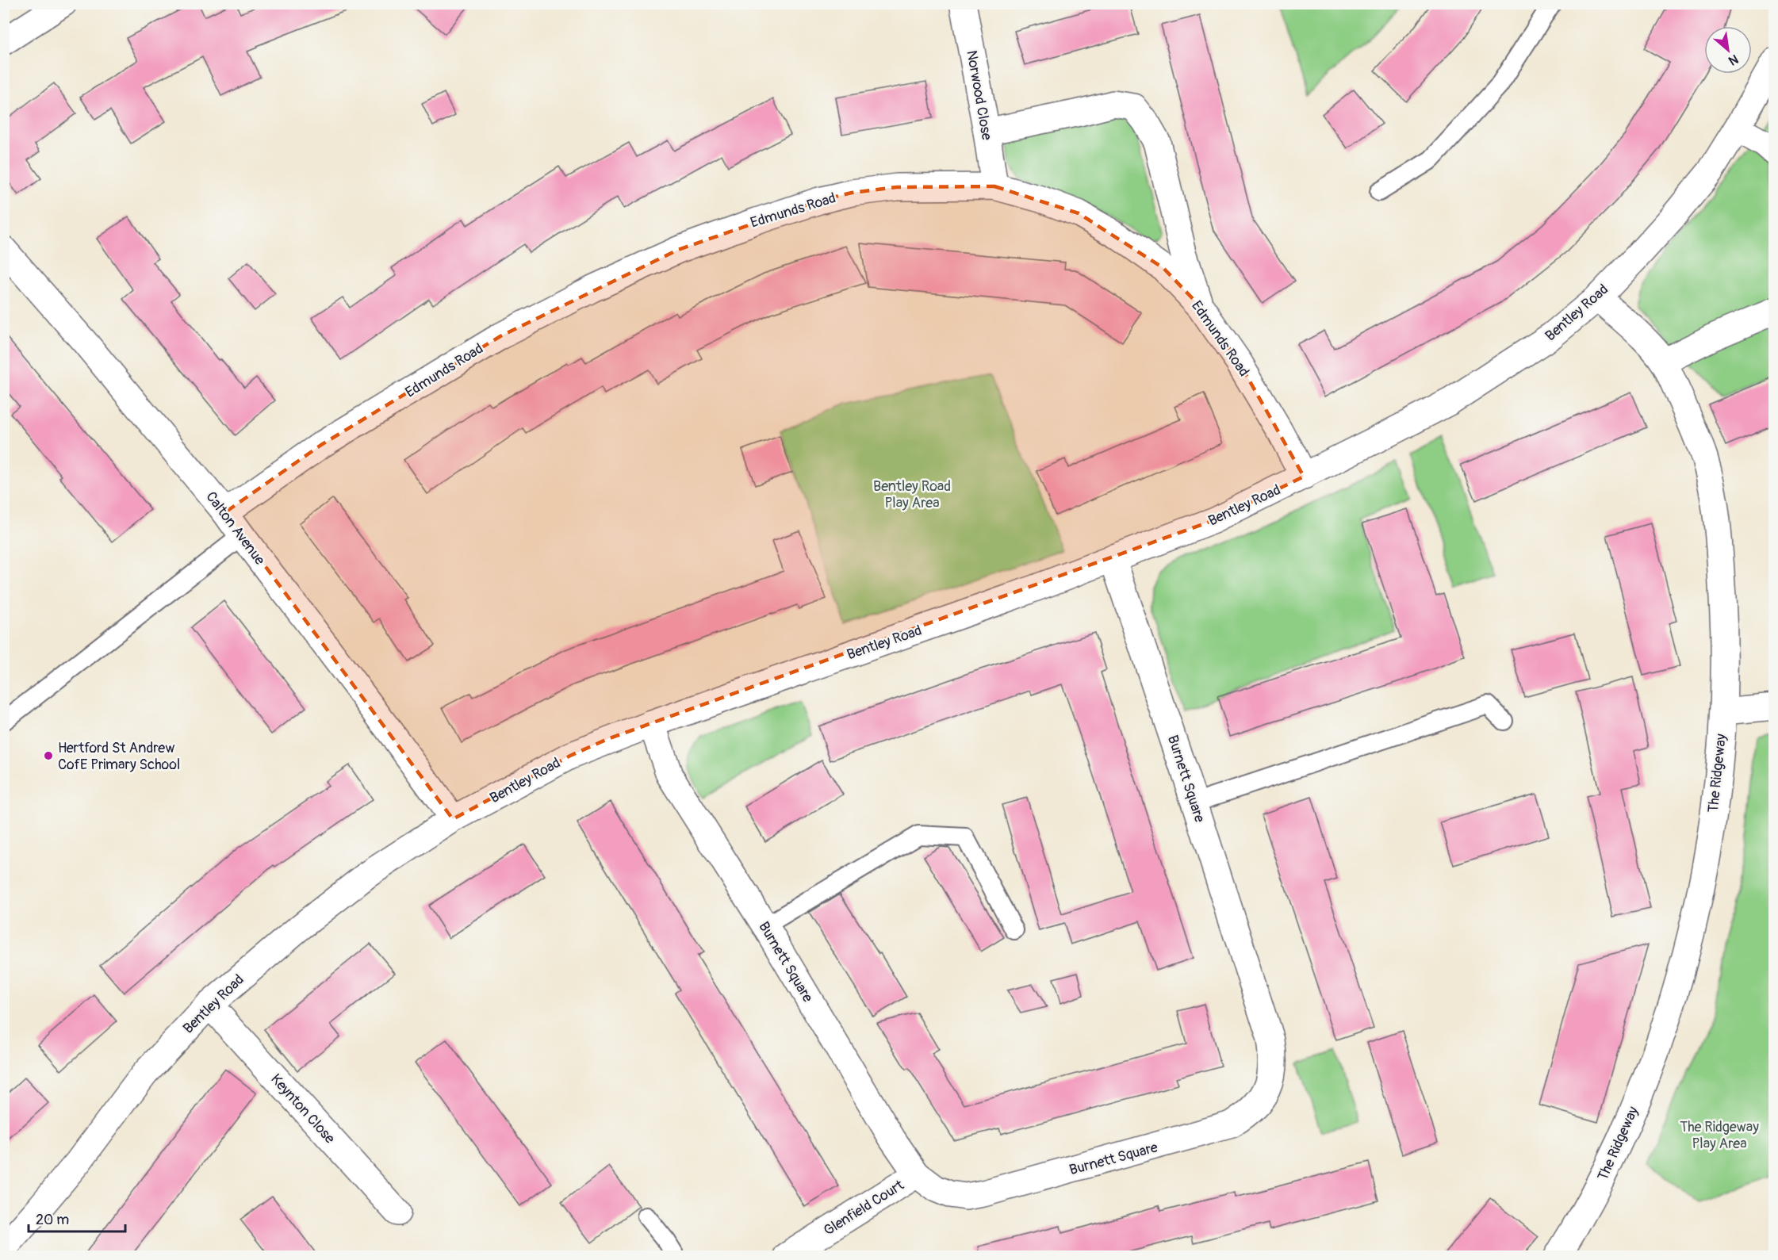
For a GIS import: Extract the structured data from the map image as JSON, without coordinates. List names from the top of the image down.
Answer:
{
  "streets": {
    "street": [
      "Norwood Close",
      "Edmunds Road",
      "Bentley Road",
      "Calton Avenue",
      "The Ridgeway",
      "Burnett Square",
      "Keynton Close",
      "Glenfield Court"
    ]
  },
  "crossings": [
    ["Norwood Close", "Edmunds Road"],
    ["Edmunds Road", "Bentley Road"],
    ["Edmunds Road", "Calton Avenue"],
    ["Bentley Road", "Calton Avenue"],
    ["Bentley Road", "The Ridgeway"],
    ["Bentley Road", "Burnett Square"],
    ["Bentley Road", "Keynton Close"],
    ["Burnett Square", "Glenfield Court"]
  ],
  "parks": ["Bentley Road Play Area", "The Ridgeway Play Area"],
  "places": ["Hertford St Andrew CofE Primary School"],
  "scale_bar": "20 m",
  "north": "bottom right"
}
